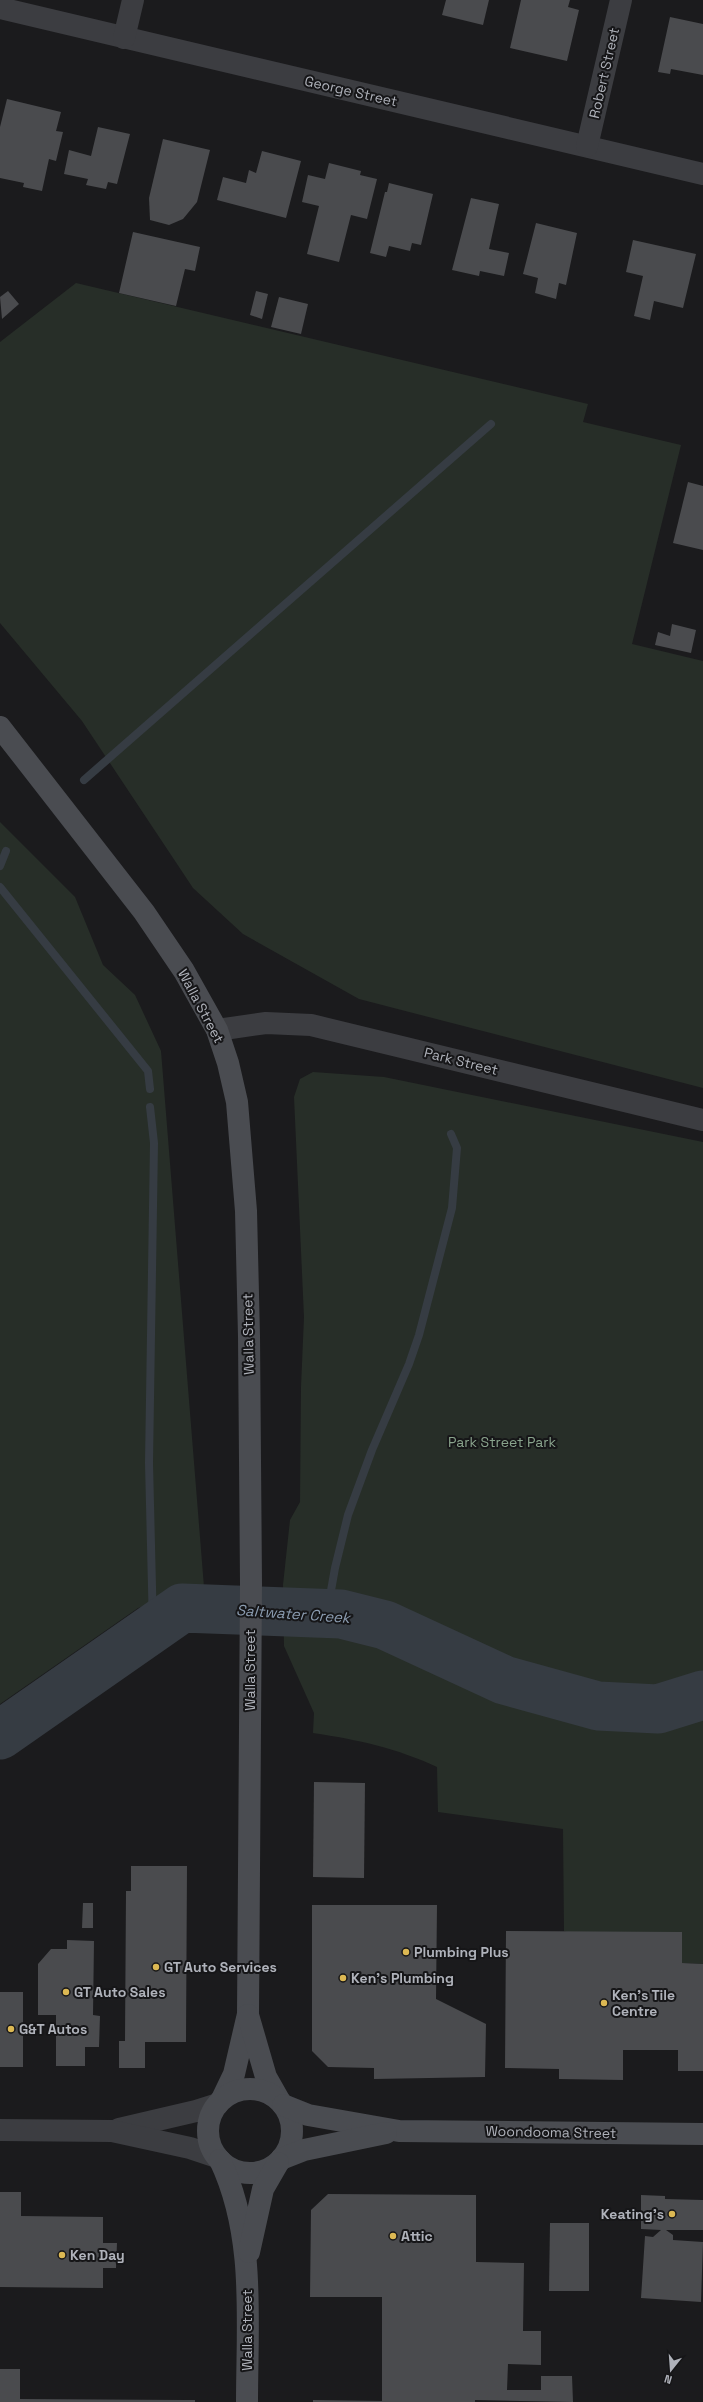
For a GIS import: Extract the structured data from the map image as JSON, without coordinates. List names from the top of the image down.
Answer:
{
  "streets": {
    "street": [
      "Robert Street",
      "George Street",
      "Walla Street",
      "Park Street",
      "Woondooma Street"
    ]
  },
  "crossings": [
    ["Robert Street", "George Street"],
    ["Walla Street", "Park Street"],
    ["Walla Street", "Woondooma Street"]
  ],
  "water": ["Saltwater Creek"],
  "parks": ["Park Street Park"],
  "places": [
    "Plumbing Plus",
    "GT Auto Services",
    "Ken's Plumbing",
    "GT Auto Sales",
    "Ken's Tile Centre",
    "G&T Autos",
    "Keating's",
    "Attic",
    "Ken Day"
  ],
  "north": "bottom"
}
